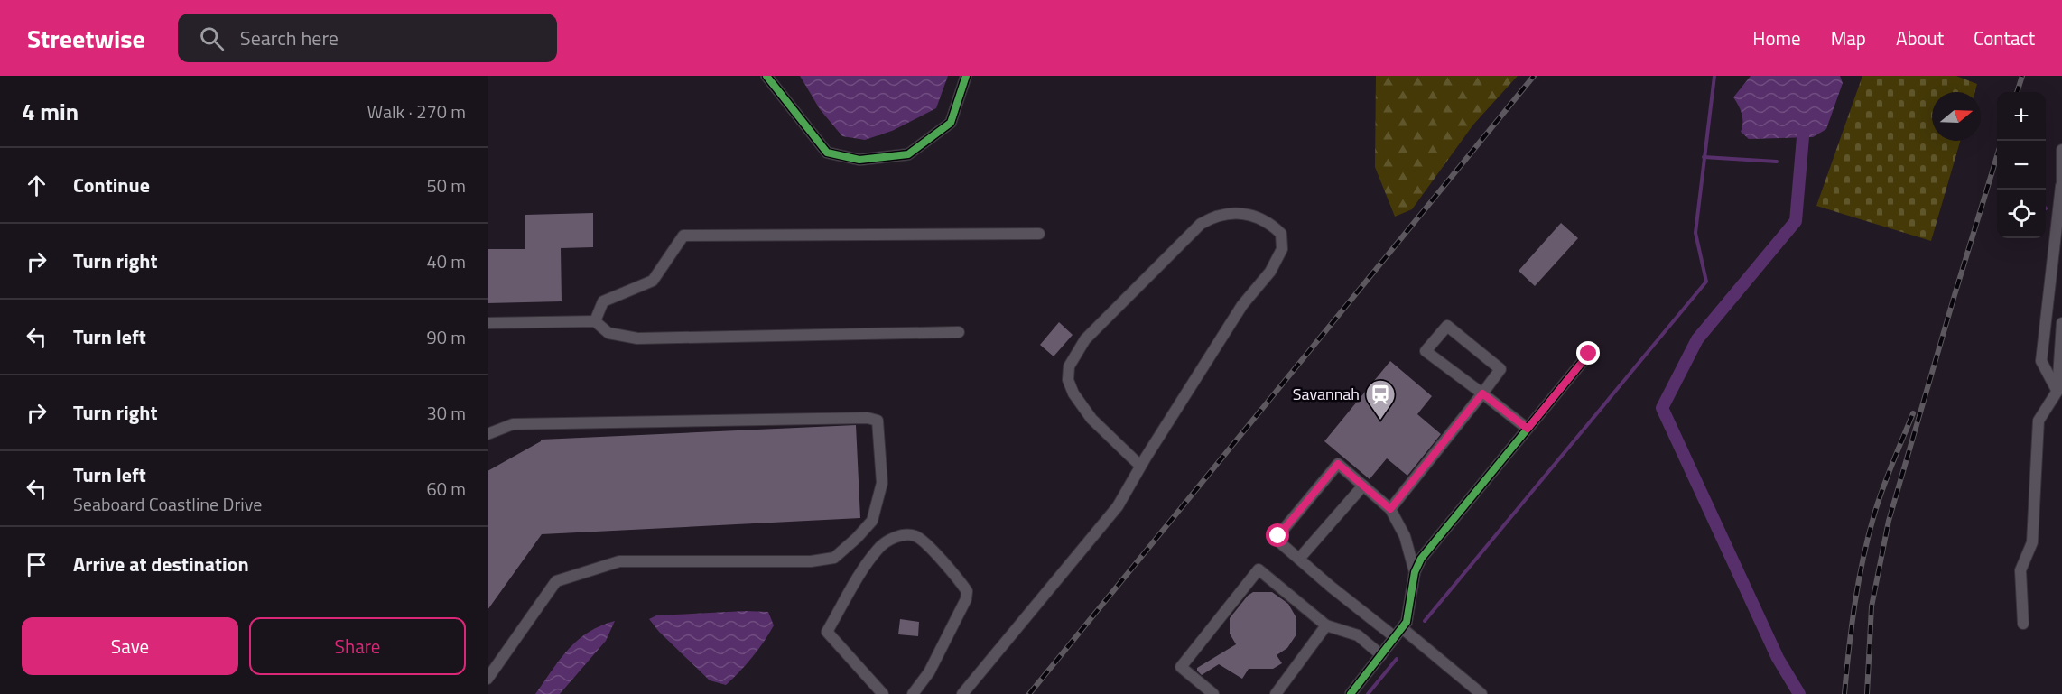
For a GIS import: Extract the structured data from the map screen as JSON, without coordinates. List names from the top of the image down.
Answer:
{
  "places": {
    "station": ["Savannah"]
  },
  "north": "right",
  "page": {
    "header": "Streetwise",
    "search": "Search here",
    "nav": [
      "Home",
      "Map",
      "About",
      "Contact"
    ],
    "heading": ["4 min", "Walk · 270 m"],
    "map_buttons": ["+", "−"],
    "list": [
      ["Continue", "50 m"],
      ["Turn right", "40 m"],
      ["Turn left", "90 m"],
      ["Turn right", "30 m"],
      ["Turn left", "Seaboard Coastline Drive", "60 m"],
      "Arrive at destination"
    ],
    "buttons": ["Save", "Share"]
  }
}
